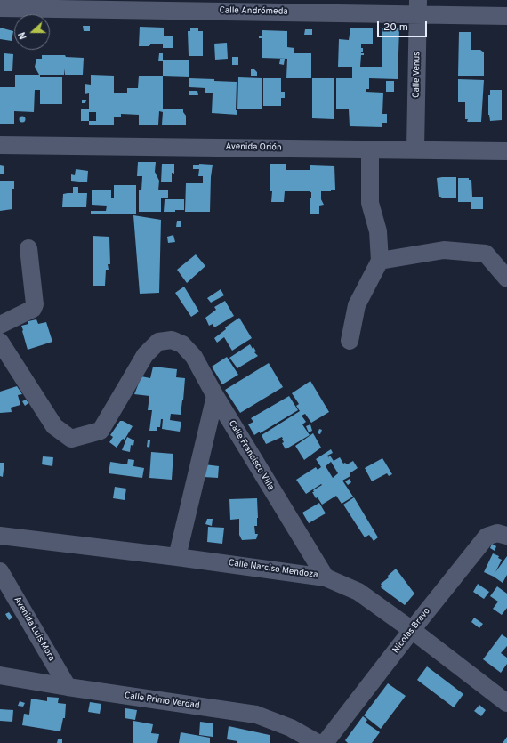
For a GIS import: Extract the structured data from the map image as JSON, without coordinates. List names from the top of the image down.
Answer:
{
  "streets": {
    "street": [
      "Calle Andrómeda",
      "Calle Venus",
      "Avenida Orión",
      "Calle Francisco Villa",
      "Calle Narciso Mendoza",
      "Avenida Luis Mora",
      "Nicolas Bravo",
      "Calle Primo Verdad"
    ]
  },
  "crossings": [
    ["Calle Andrómeda", "Calle Venus"],
    ["Calle Venus", "Avenida Orión"],
    ["Calle Francisco Villa", "Calle Narciso Mendoza"],
    ["Calle Narciso Mendoza", "Nicolas Bravo"],
    ["Avenida Luis Mora", "Calle Primo Verdad"]
  ],
  "scale_bar": "20 m",
  "north": "left"
}
